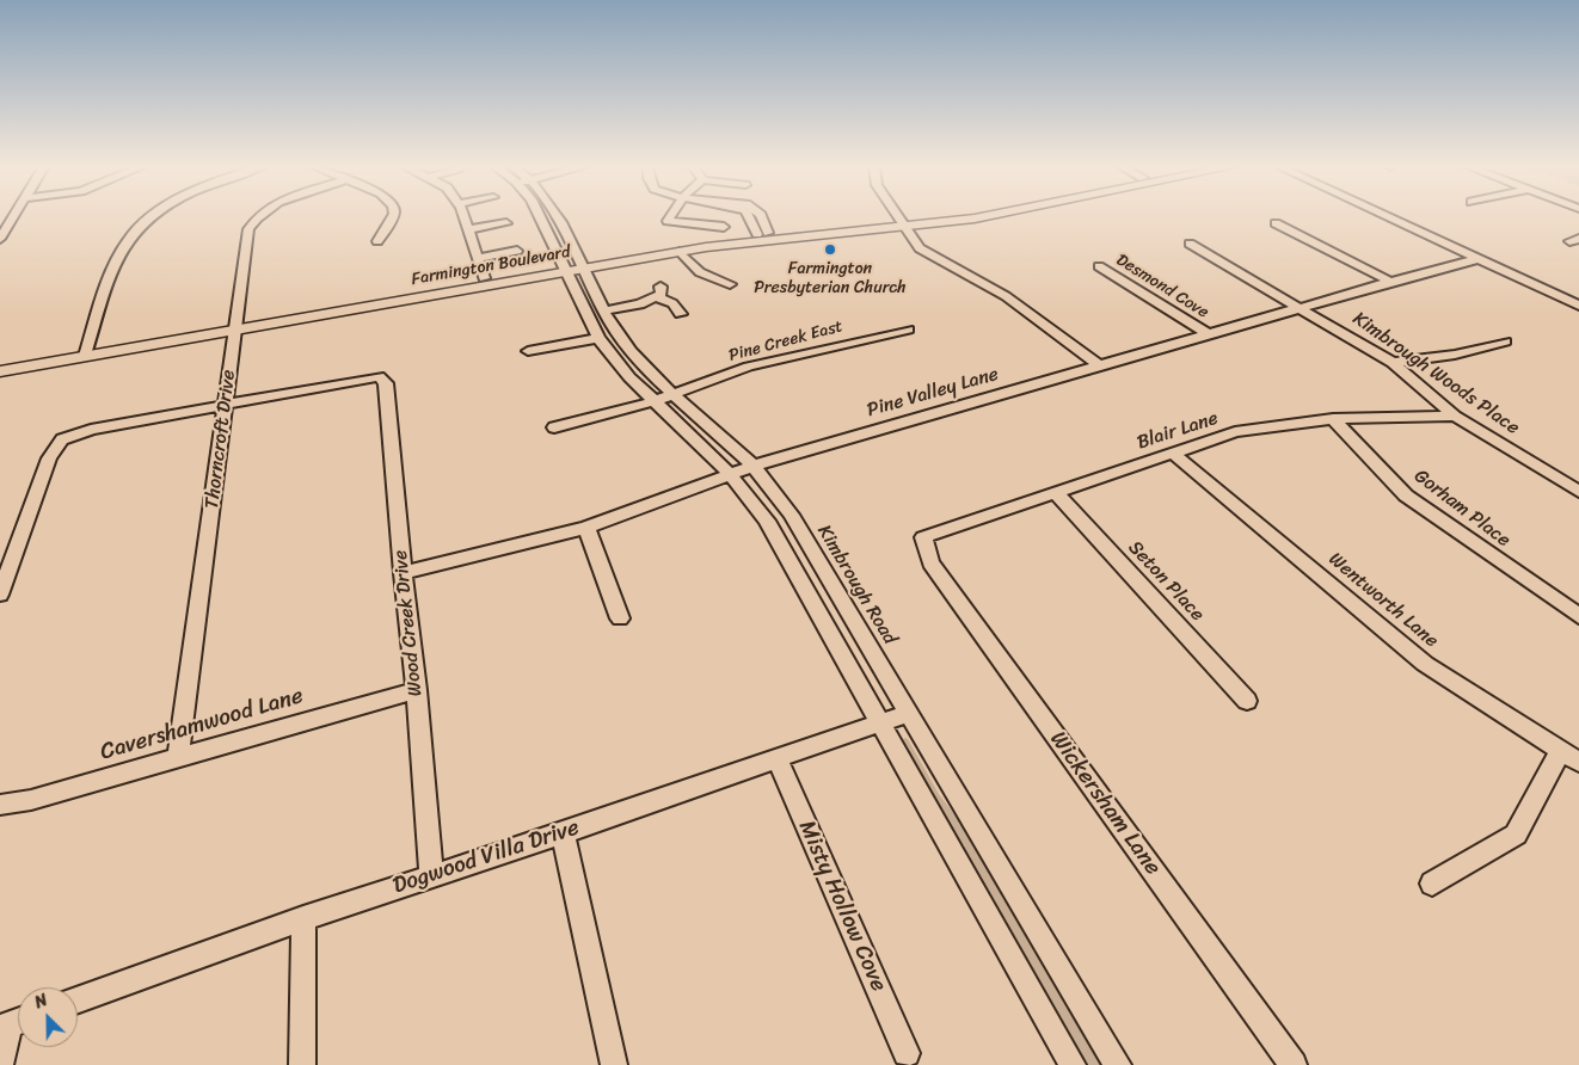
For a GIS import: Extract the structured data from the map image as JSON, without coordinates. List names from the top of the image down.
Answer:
{
  "streets": {
    "main road": ["Farmington Boulevard"],
    "street": [
      "Desmond Cove",
      "Pine Creek East",
      "Kimbrough Woods Place",
      "Pine Valley Lane",
      "Blair Lane",
      "Thorncroft Drive",
      "Gorham Place",
      "Seton Place",
      "Kimbrough Road",
      "Wentworth Lane",
      "Wood Creek Drive",
      "Cavershamwood Lane",
      "Wickersham Lane",
      "Dogwood Villa Drive",
      "Misty Hollow Cove"
    ]
  },
  "crossings": [
    ["Farmington Boulevard", "Thorncroft Drive"],
    ["Farmington Boulevard", "Kimbrough Road"],
    ["Desmond Cove", "Pine Valley Lane"],
    ["Pine Creek East", "Kimbrough Road"],
    ["Kimbrough Woods Place", "Pine Valley Lane"],
    ["Kimbrough Woods Place", "Blair Lane"],
    ["Pine Valley Lane", "Kimbrough Road"],
    ["Pine Valley Lane", "Wood Creek Drive"],
    ["Blair Lane", "Gorham Place"],
    ["Blair Lane", "Seton Place"],
    ["Blair Lane", "Wentworth Lane"],
    ["Blair Lane", "Wickersham Lane"],
    ["Thorncroft Drive", "Wood Creek Drive"],
    ["Thorncroft Drive", "Cavershamwood Lane"],
    ["Kimbrough Road", "Dogwood Villa Drive"],
    ["Wood Creek Drive", "Cavershamwood Lane"],
    ["Wood Creek Drive", "Dogwood Villa Drive"],
    ["Dogwood Villa Drive", "Misty Hollow Cove"]
  ],
  "places": ["Farmington Presbyterian Church"],
  "north": "top left"
}
